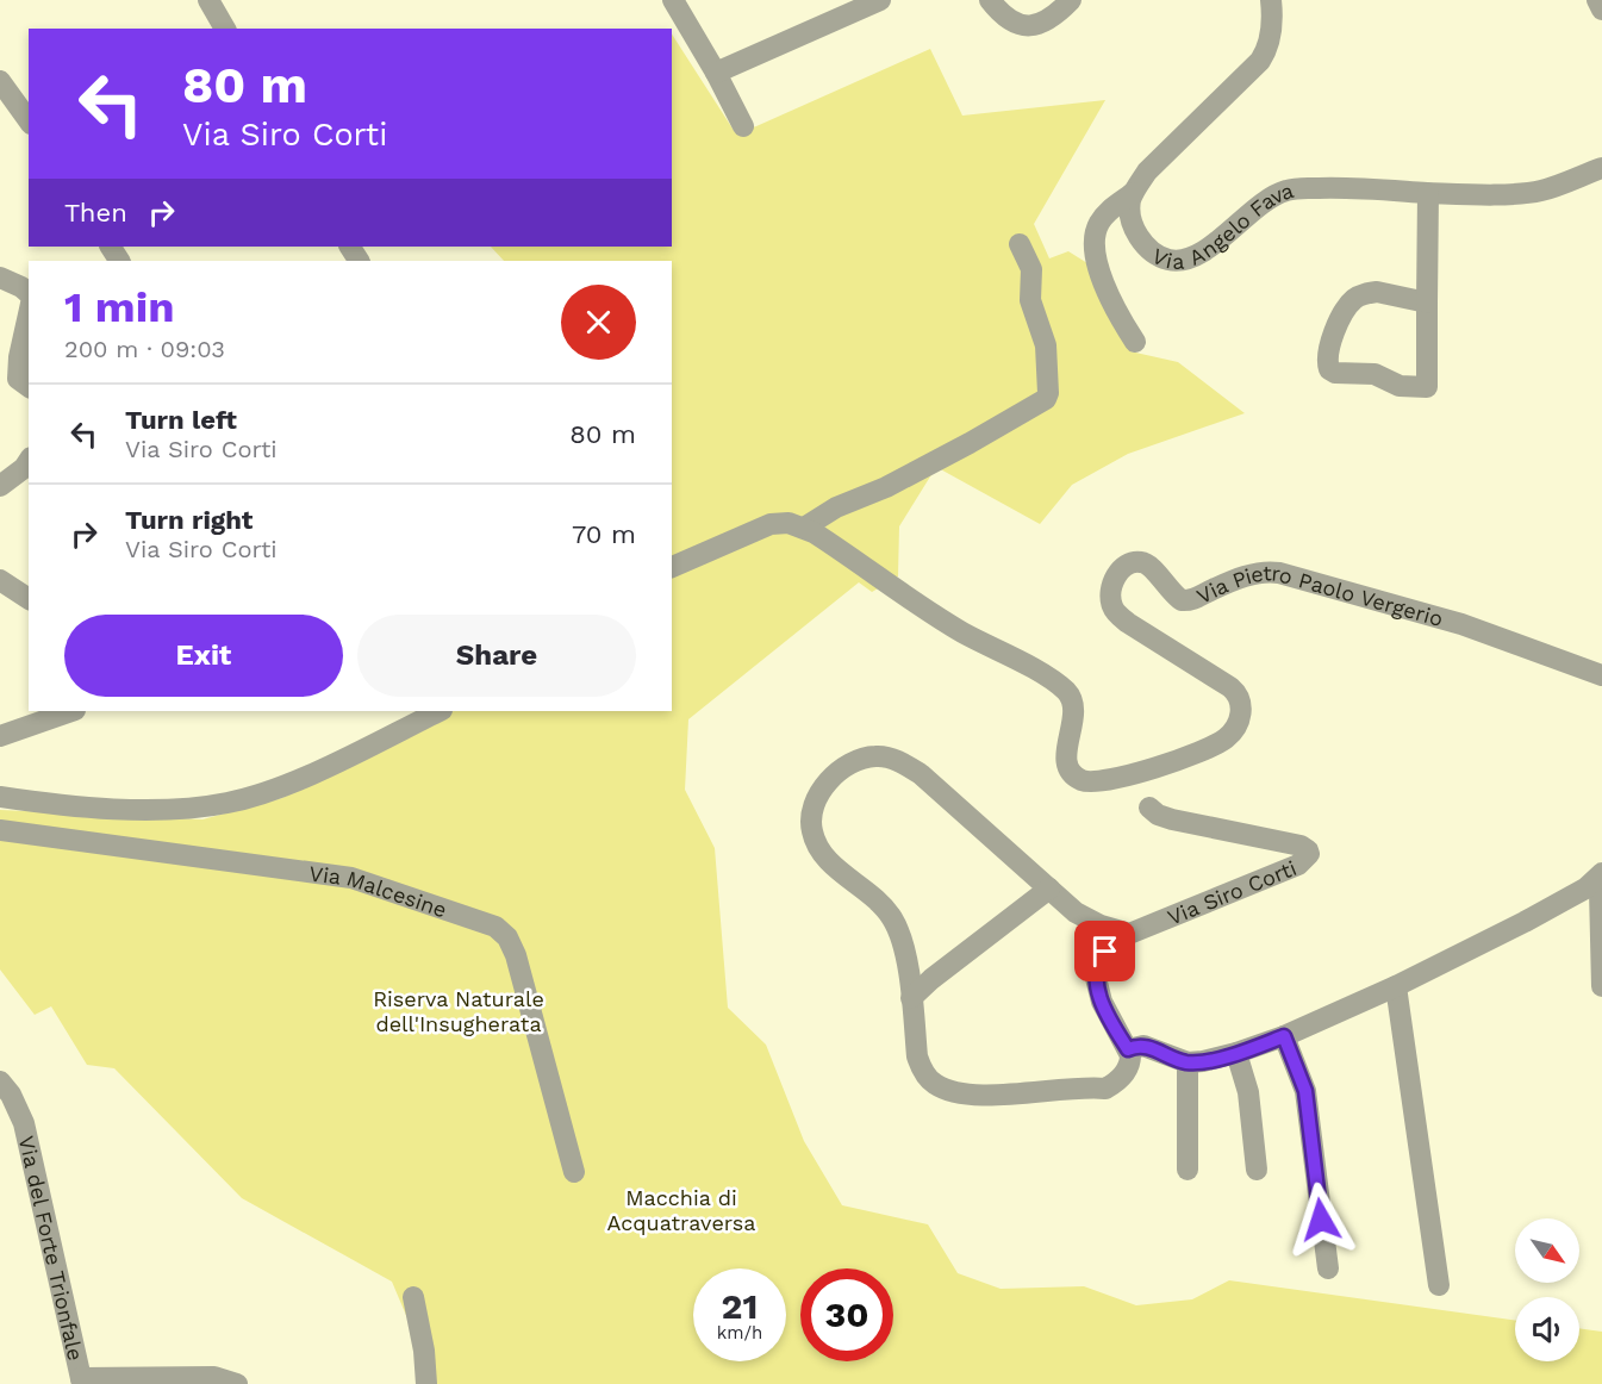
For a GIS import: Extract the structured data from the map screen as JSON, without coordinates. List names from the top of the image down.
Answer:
{
  "streets": {
    "street": [
      "Via Angelo Fava",
      "Via Pietro Paolo Vergerio",
      "Via Siro Corti",
      "Via Malcesine",
      "Via del Forte Trionfale"
    ]
  },
  "parks": ["Riserva Naturale dell'Insugherata", "Macchia di Acquatraversa"],
  "north": "bottom right",
  "page": {
    "turn": ["80 m", "Via Siro Corti"],
    "then": "Then",
    "heading": ["1 min", "200 m · 09:03"],
    "list": [
      {
        "name": "Turn left",
        "note": "Via Siro Corti",
        "value": "80 m"
      },
      {
        "name": "Turn right",
        "note": "Via Siro Corti",
        "value": "70 m"
      }
    ],
    "buttons": ["Exit", "Share"],
    "speed": "21 km/h",
    "limit": "30"
  }
}
